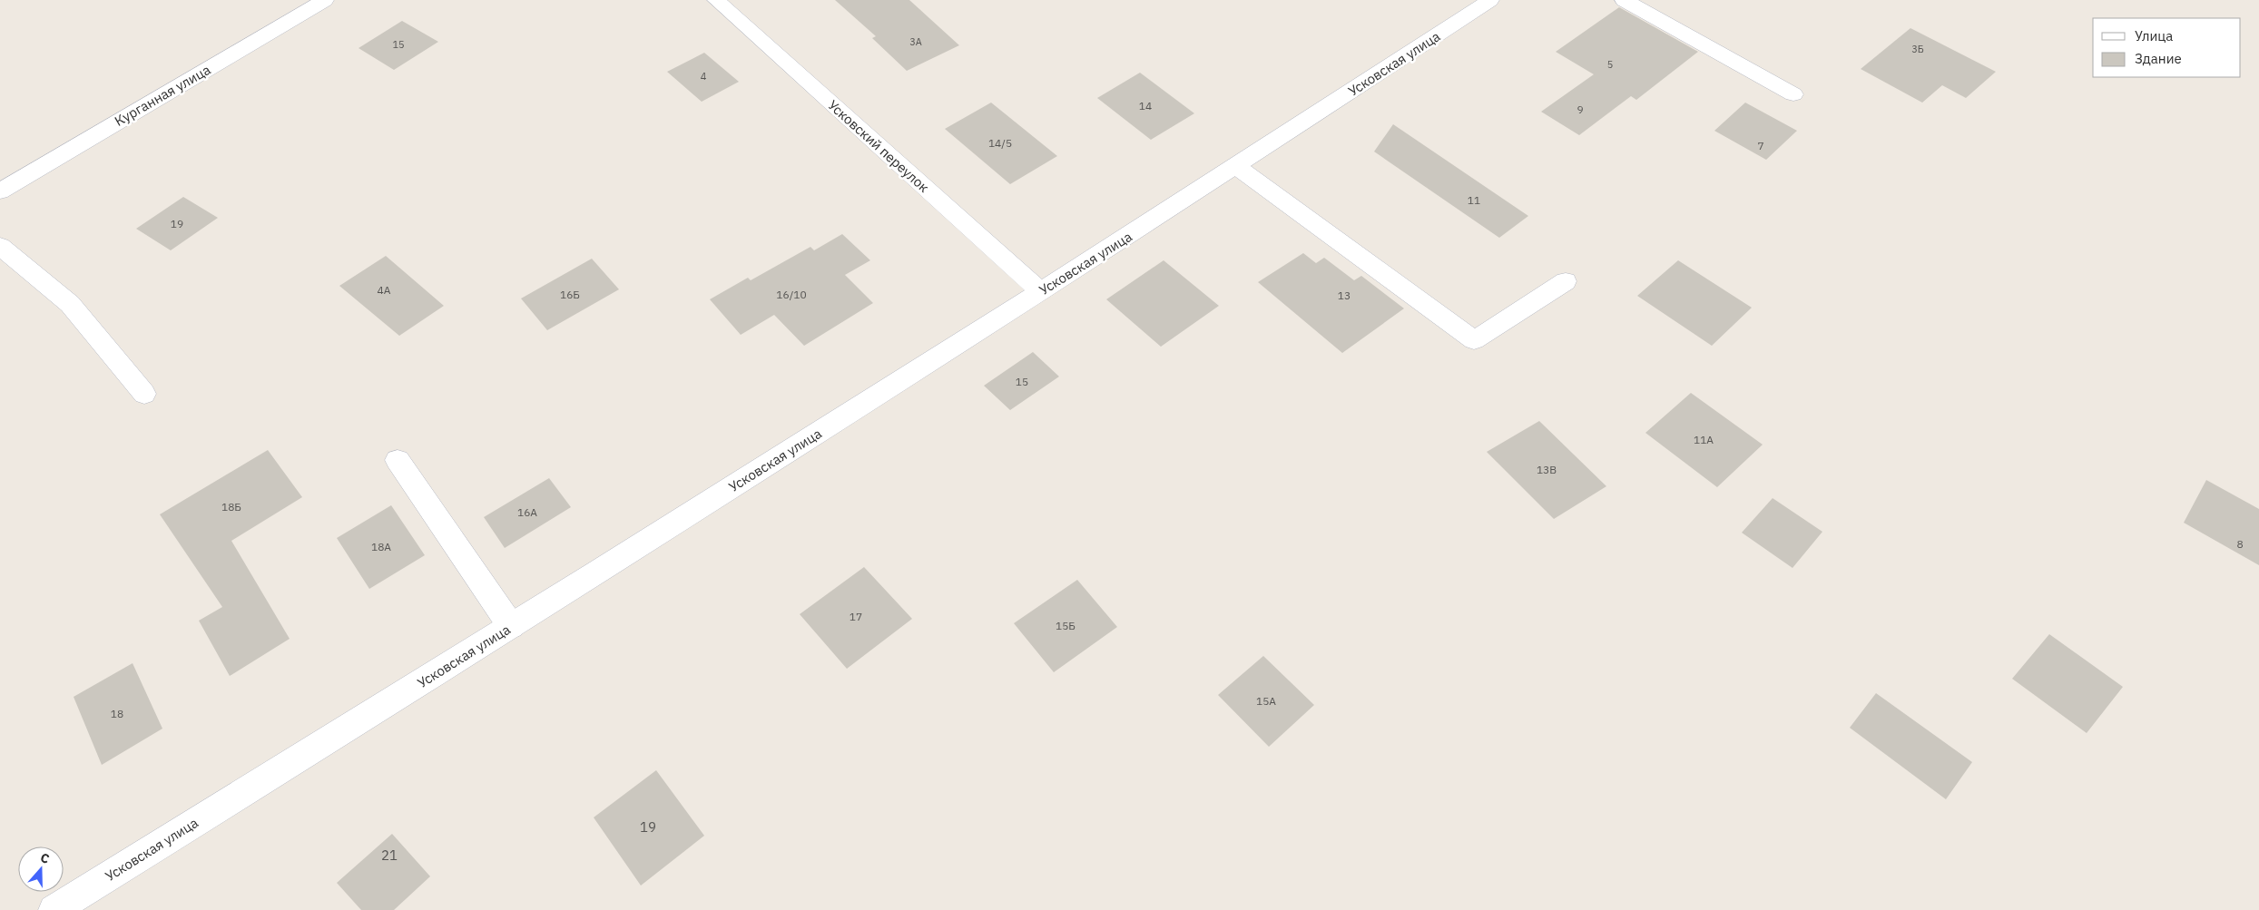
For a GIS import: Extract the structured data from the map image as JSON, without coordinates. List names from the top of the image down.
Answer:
{
  "streets": {
    "street": ["Усковская улица", "Курганная улица", "Усковский переулок"]
  },
  "crossings": [
    ["Усковская улица", "Усковский переулок"]
  ],
  "house_numbers": [
    "3А",
    "15",
    "3Б",
    "5",
    "4",
    "14",
    "9",
    "14/5",
    "7",
    "11",
    "19",
    "4А",
    "16Б",
    "16/10",
    "13",
    "15",
    "11А",
    "13В",
    "18Б",
    "16А",
    "8",
    "18А",
    "17",
    "15Б",
    "15А",
    "18",
    "19",
    "21"
  ],
  "legend": ["Улица", "Здание"],
  "north": "top"
}
